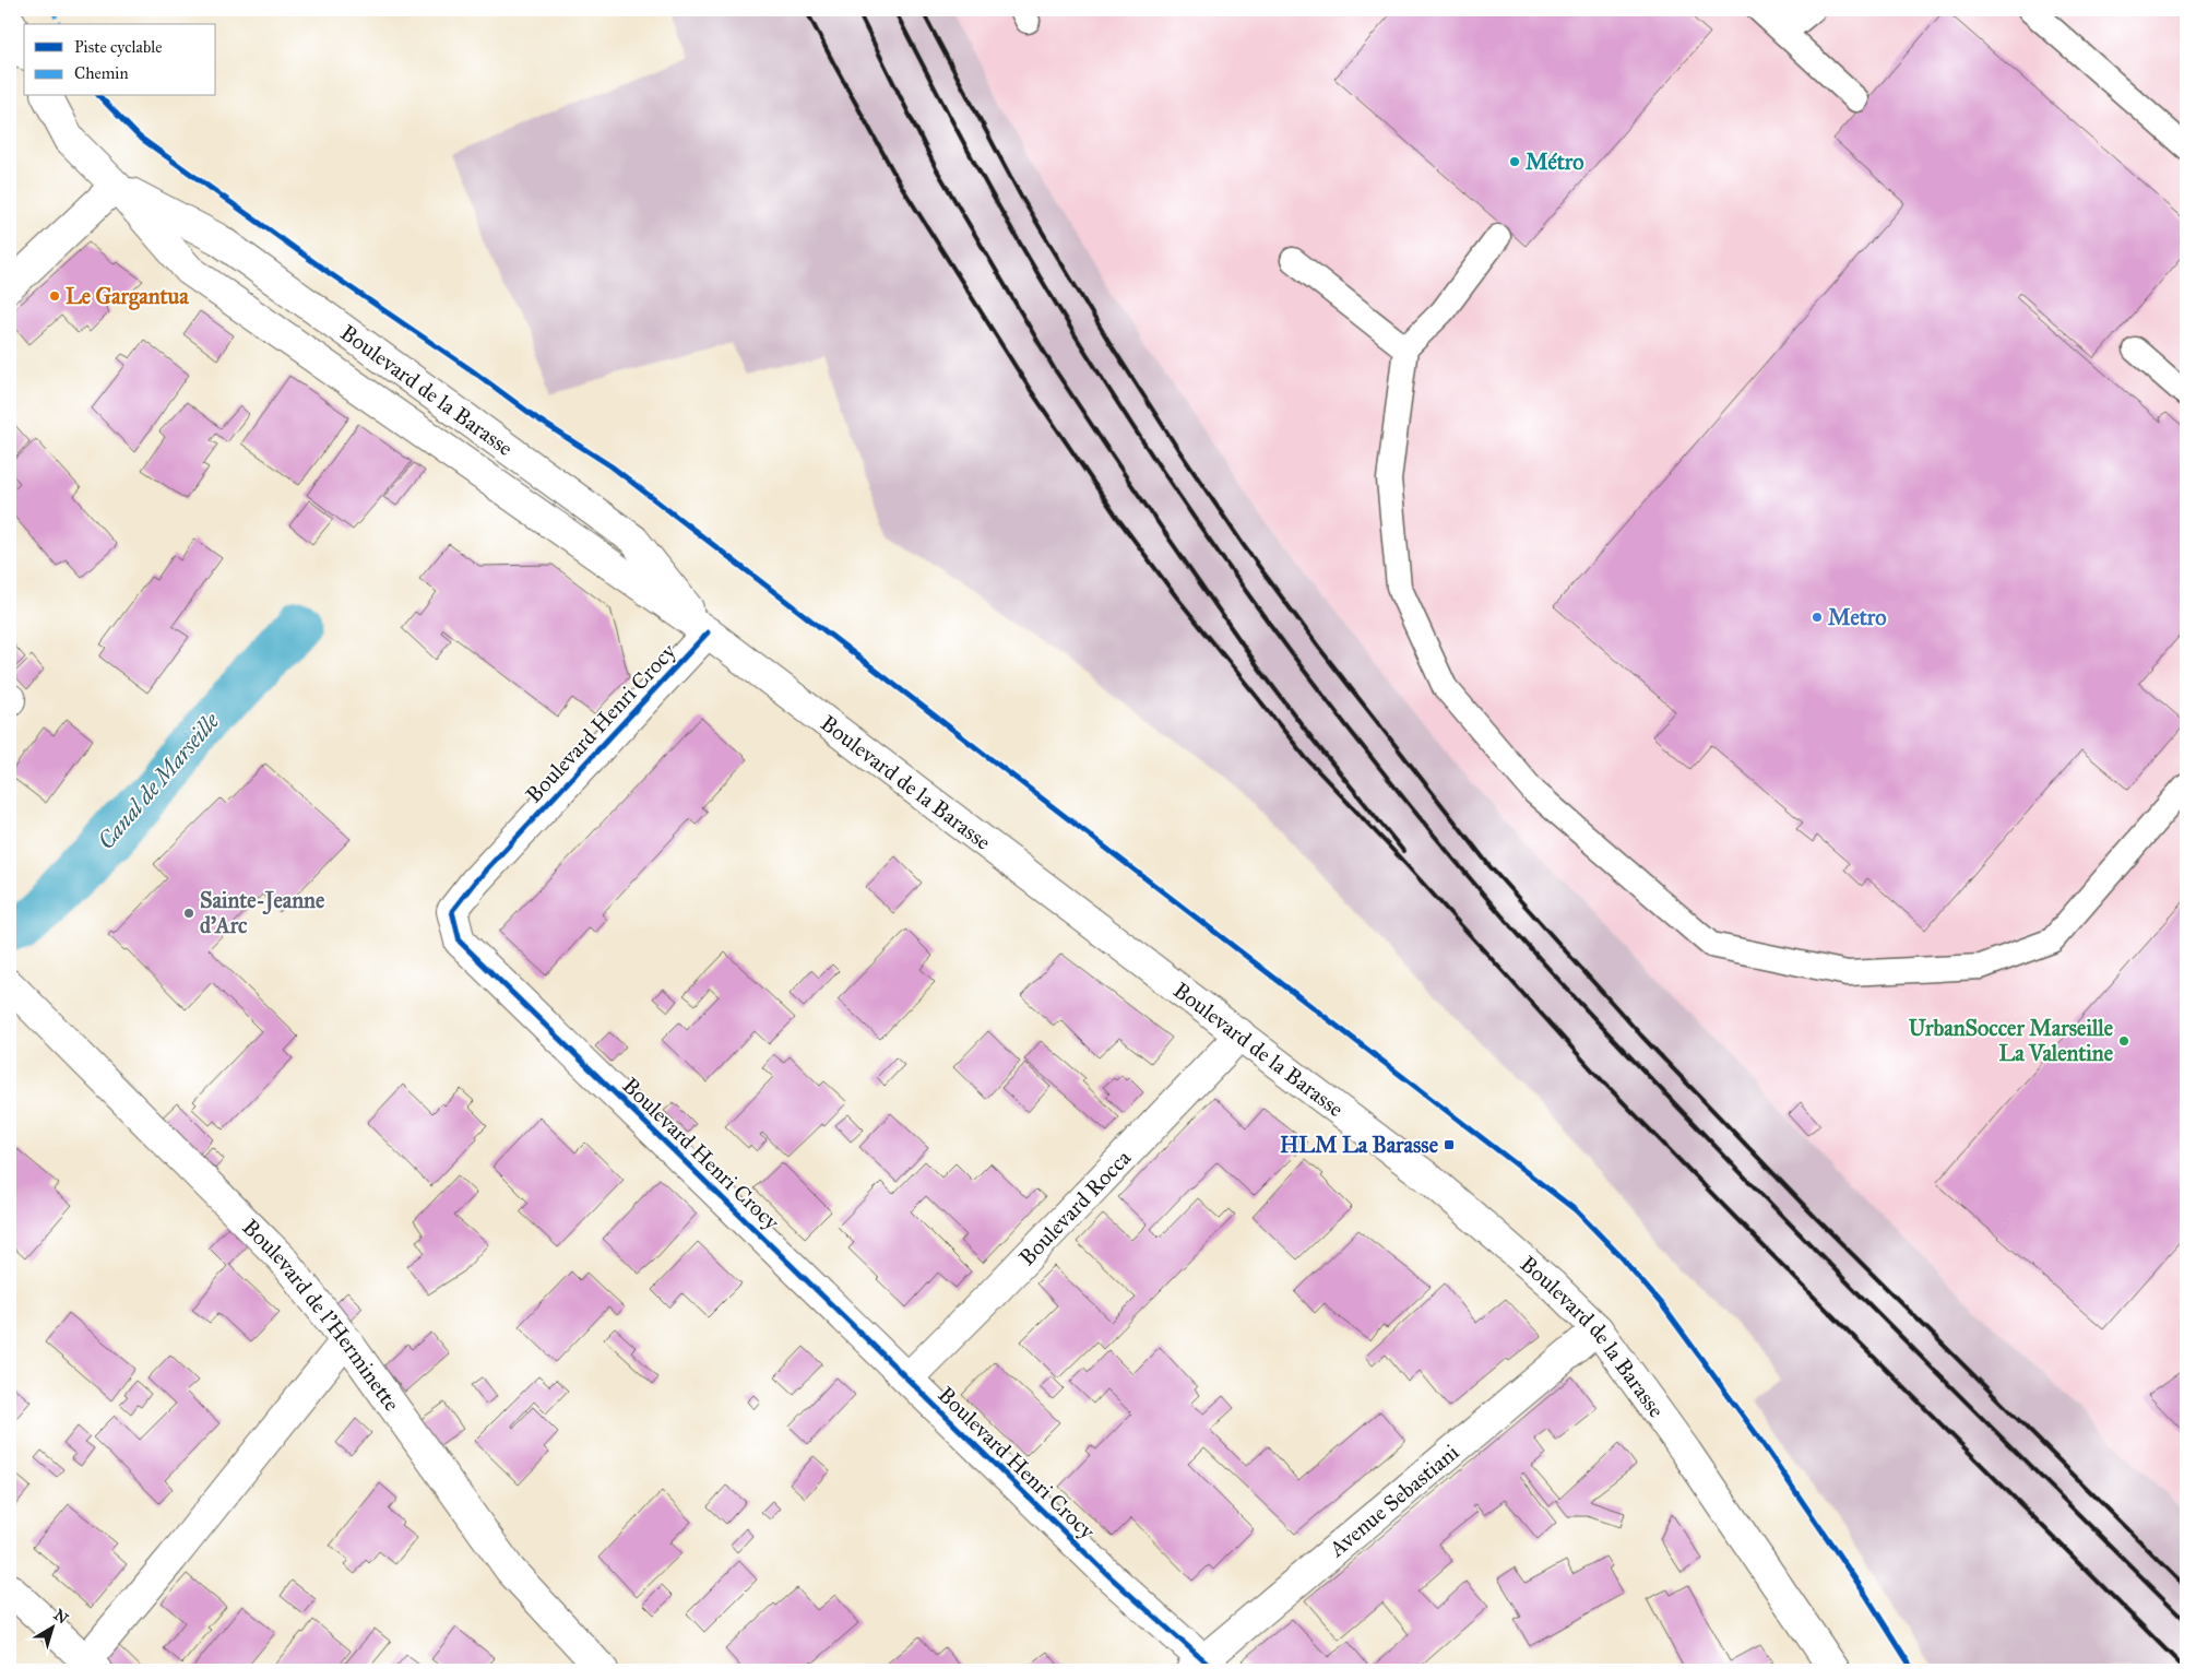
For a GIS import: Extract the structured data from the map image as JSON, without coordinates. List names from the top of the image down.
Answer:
{
  "streets": {
    "street": [
      "Boulevard de la Barasse",
      "Boulevard Henri Crocy",
      "Boulevard Rocca",
      "Boulevard de l'Herminette",
      "Avenue Sebastiani"
    ]
  },
  "crossings": [
    ["Boulevard de la Barasse", "Boulevard Henri Crocy"],
    ["Boulevard de la Barasse", "Boulevard Rocca"],
    ["Boulevard de la Barasse", "Avenue Sebastiani"],
    ["Boulevard Henri Crocy", "Boulevard Rocca"],
    ["Boulevard Henri Crocy", "Avenue Sebastiani"]
  ],
  "water": ["Canal de Marseille"],
  "places": {
    "other": [
      "Métro",
      "Le Gargantua",
      "Metro",
      "Sainte-Jeanne d'Arc",
      "UrbanSoccer Marseille La Valentine"
    ],
    "transit": ["HLM La Barasse"]
  },
  "legend": ["Piste cyclable", "Chemin"],
  "north": "top right"
}
